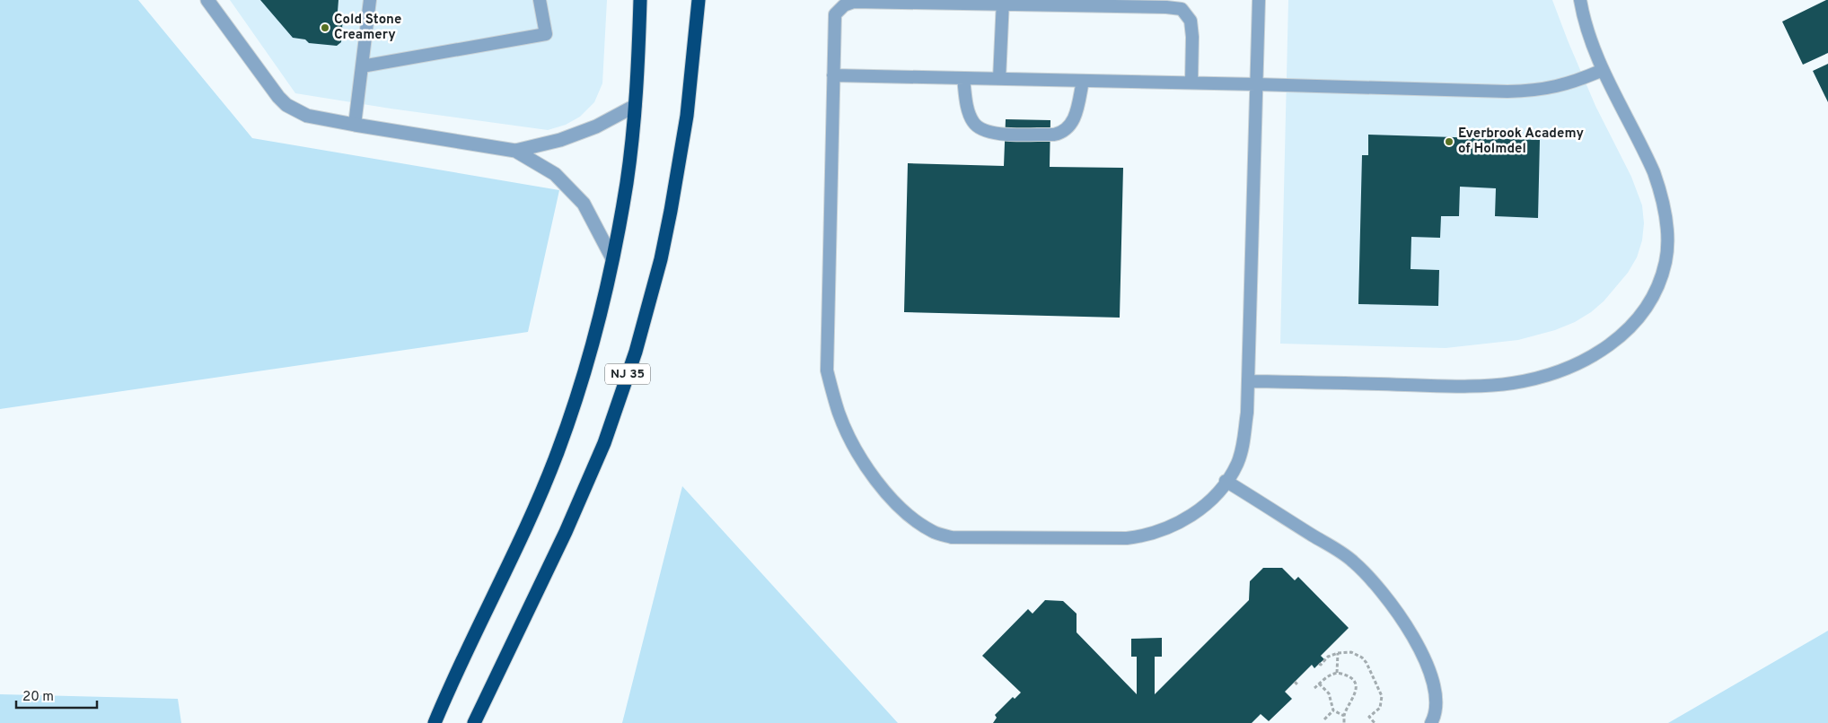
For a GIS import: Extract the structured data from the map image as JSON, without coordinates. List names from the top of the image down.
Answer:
{
  "streets": {
    "highway": ["NJ 35"]
  },
  "places": ["Cold Stone Creamery", "Everbrook Academy of Holmdel"],
  "scale_bar": "20 m"
}
